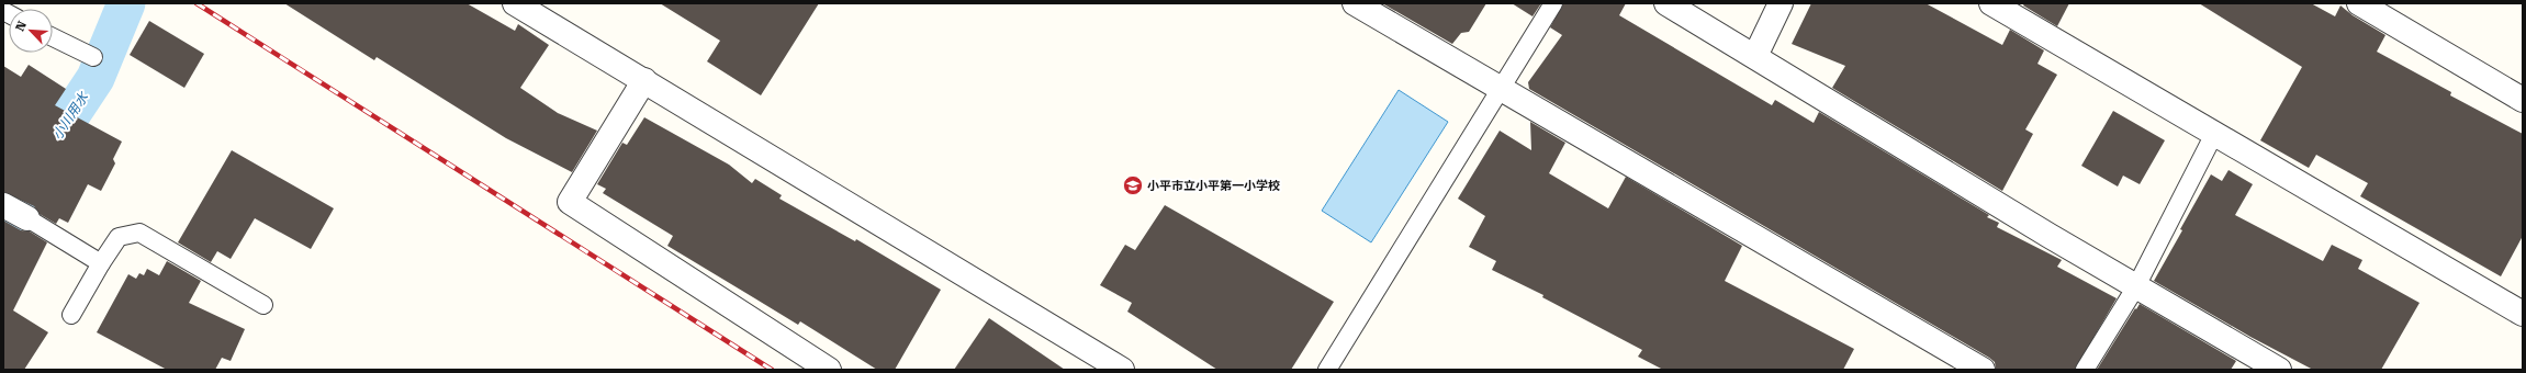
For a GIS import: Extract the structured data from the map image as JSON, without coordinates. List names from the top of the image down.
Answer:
{
  "water": ["小川用水"],
  "places": {
    "school or university": ["小平市立小平第一小学校"]
  },
  "north": "top left"
}
